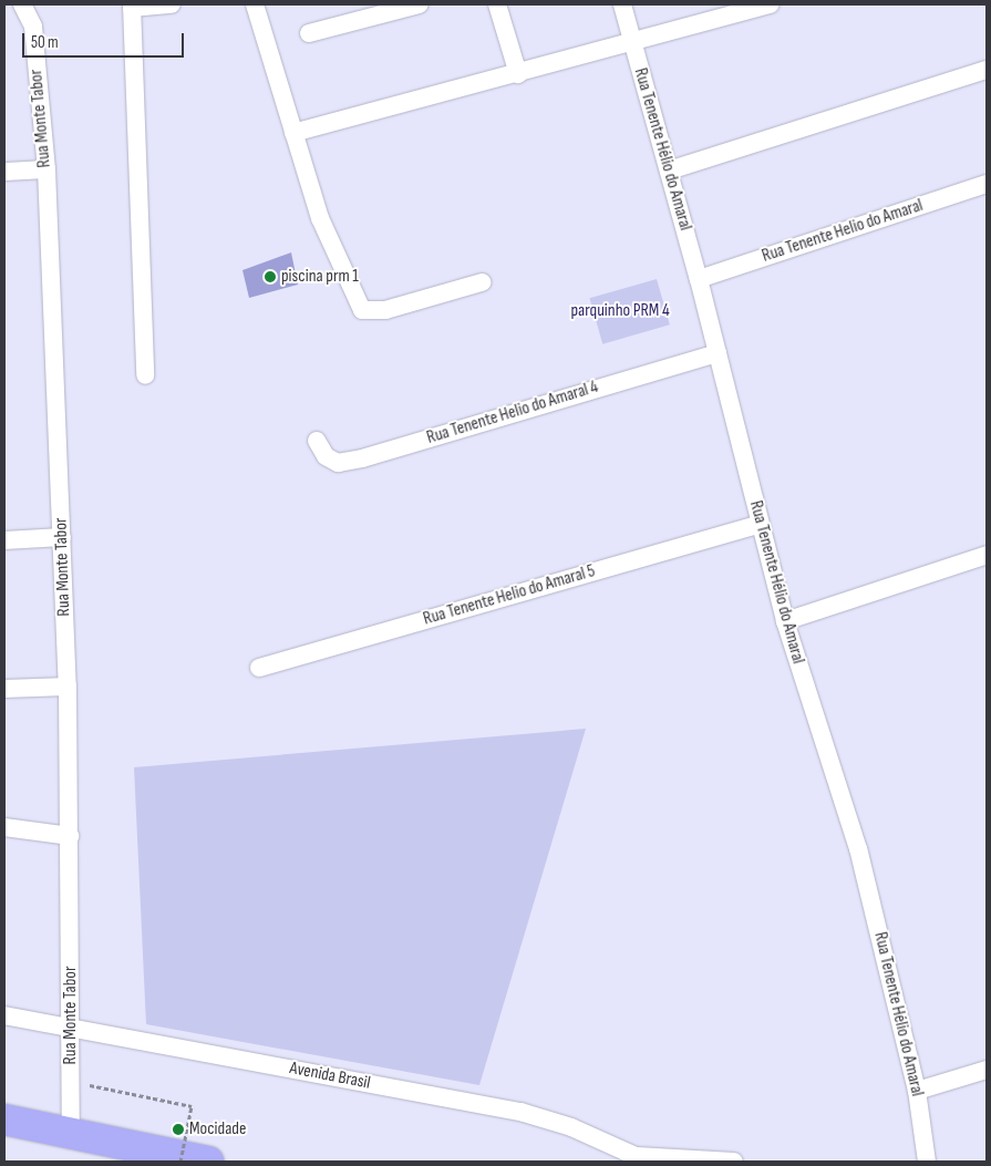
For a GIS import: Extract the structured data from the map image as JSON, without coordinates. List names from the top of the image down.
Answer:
{
  "streets": {
    "street": [
      "Rua Monte Tabor",
      "Rua Tenente Hélio do Amaral",
      "Rua Tenente Helio do Amaral",
      "Rua Tenente Helio do Amaral 4",
      "Rua Tenente Helio do Amaral 5",
      "Avenida Brasil"
    ]
  },
  "crossings": [
    ["Rua Monte Tabor", "Avenida Brasil"],
    ["Rua Tenente Hélio do Amaral", "Rua Tenente Helio do Amaral"],
    ["Rua Tenente Hélio do Amaral", "Rua Tenente Helio do Amaral 4"],
    ["Rua Tenente Hélio do Amaral", "Rua Tenente Helio do Amaral 5"]
  ],
  "parks": ["parquinho PRM 4"],
  "places": ["piscina prm 1", "Mocidade"],
  "scale_bar": "50 m"
}
